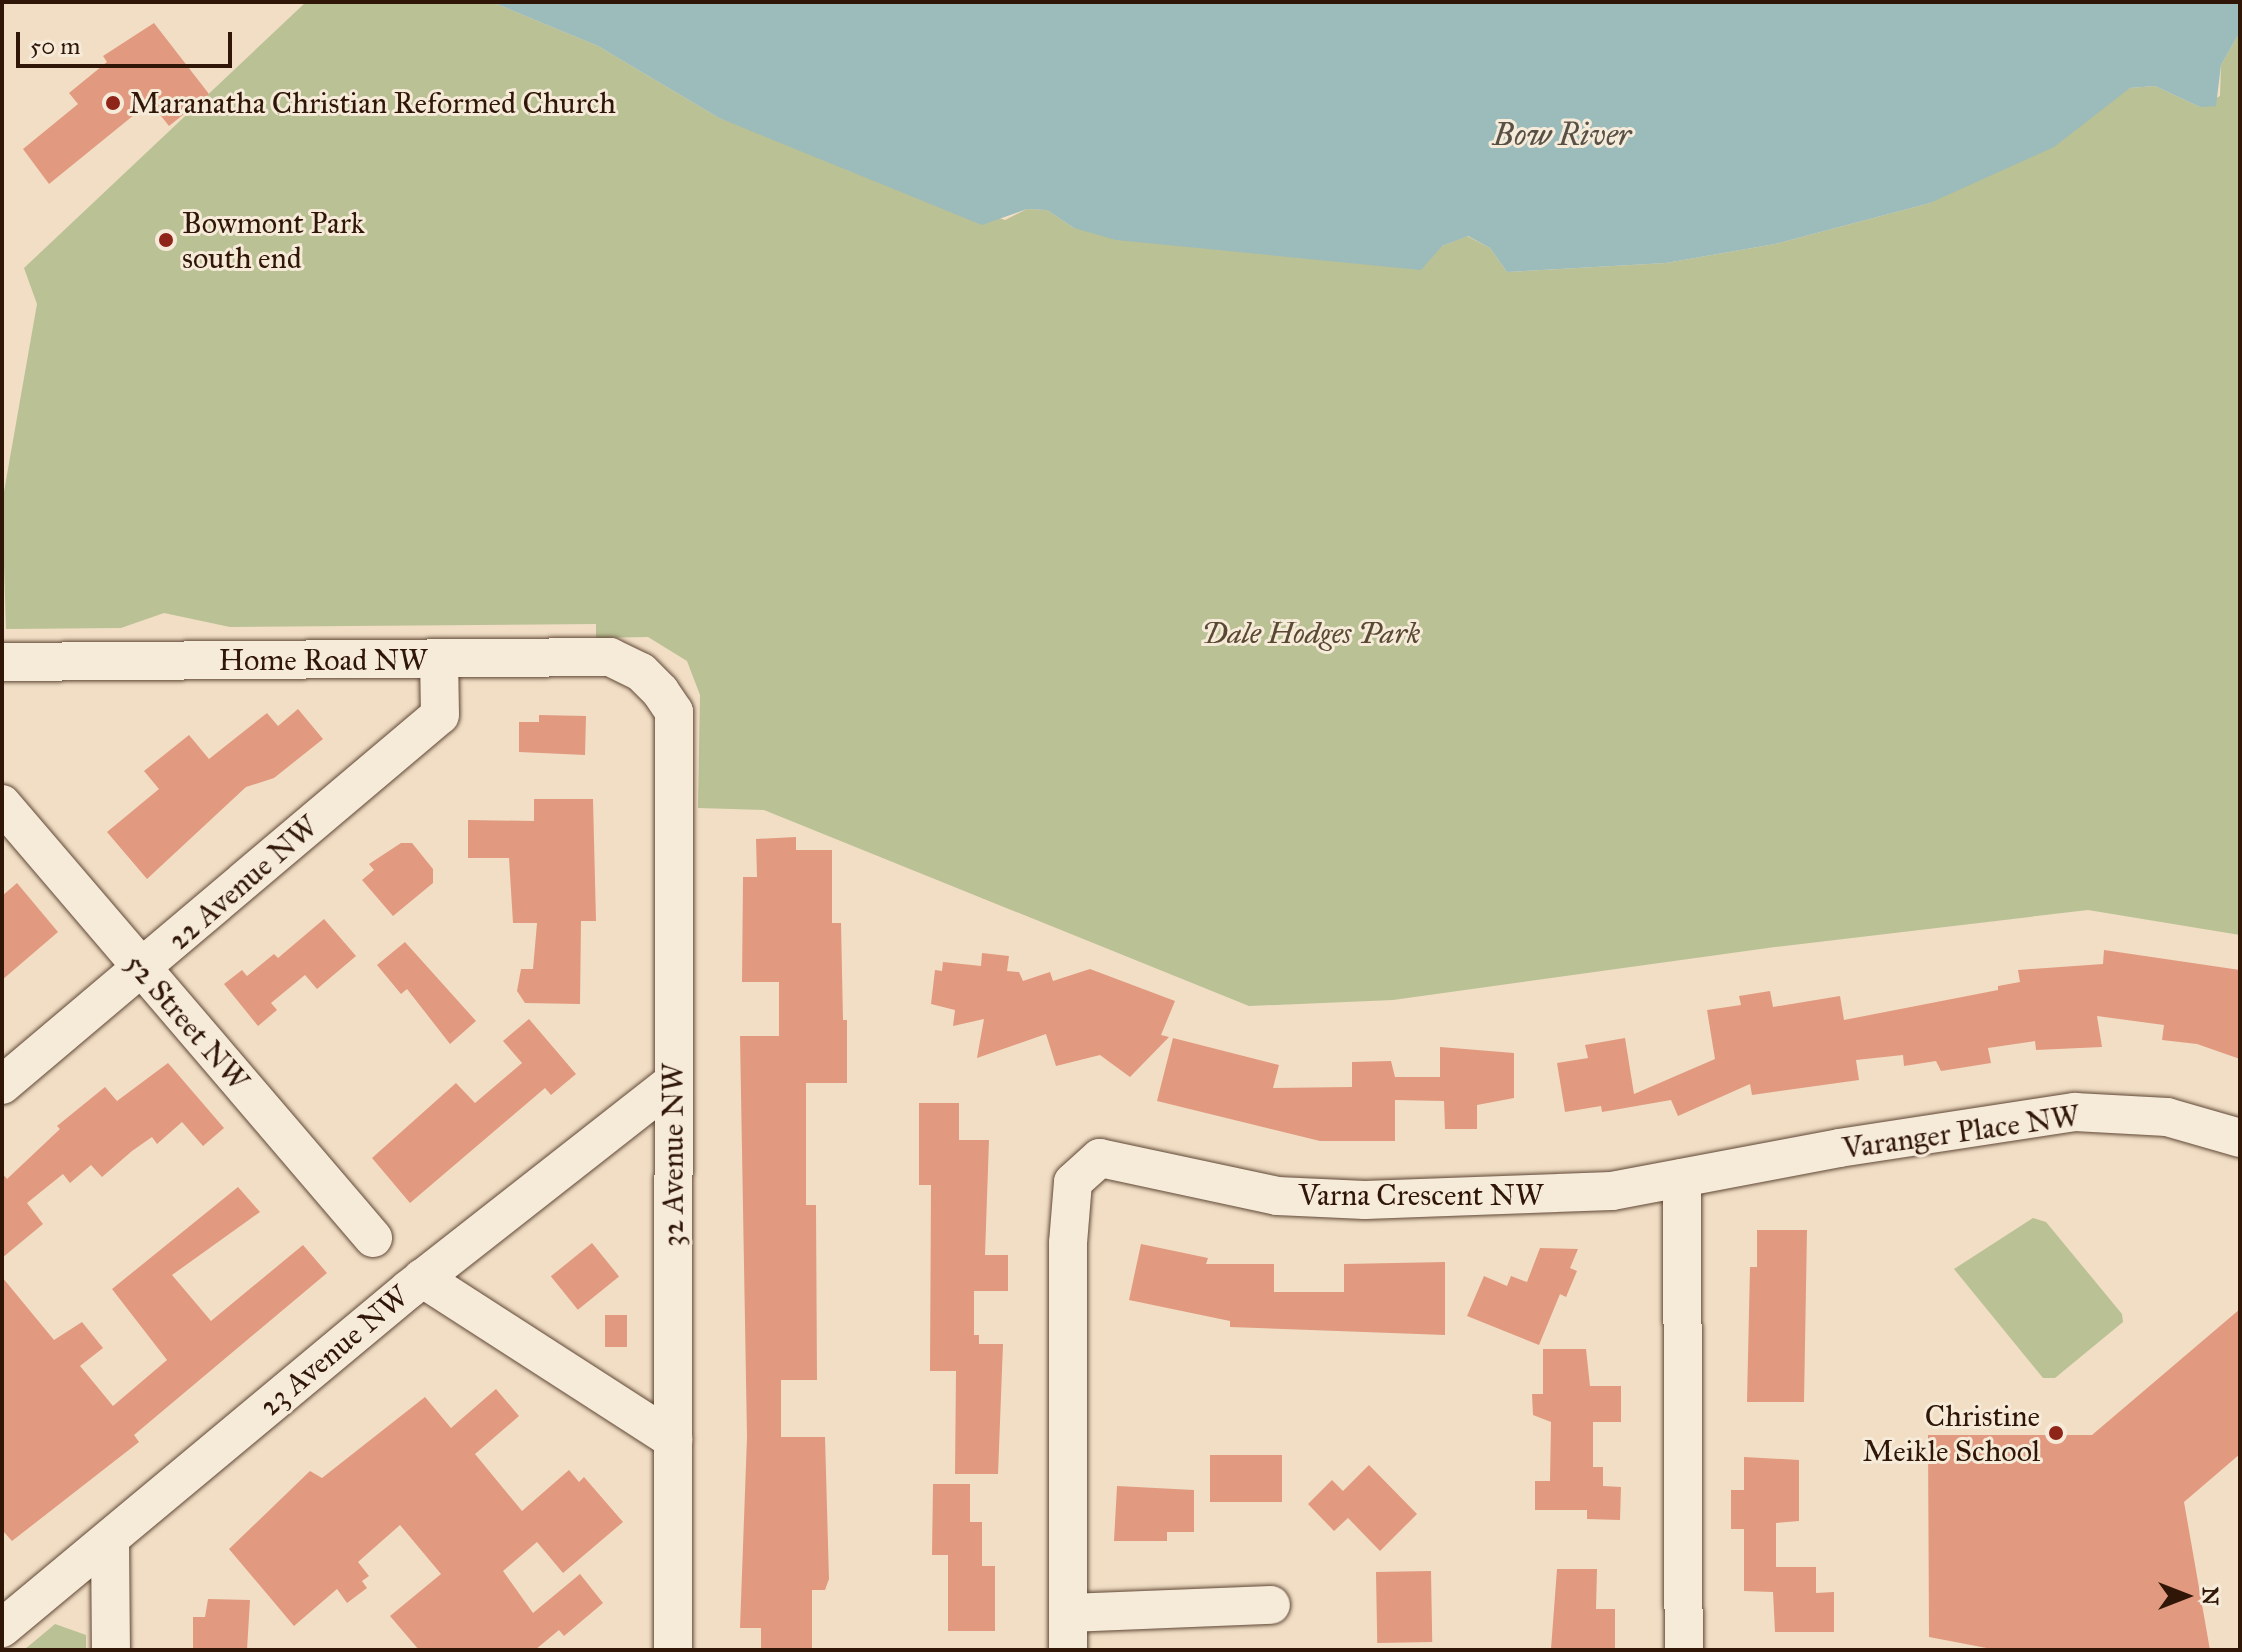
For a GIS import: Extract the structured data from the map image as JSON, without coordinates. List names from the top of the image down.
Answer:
{
  "streets": {
    "street": [
      "Home Road NW",
      "22 Avenue NW",
      "52 Street NW",
      "Varanger Place NW",
      "32 Avenue NW",
      "Varna Crescent NW",
      "23 Avenue NW"
    ]
  },
  "crossings": [
    ["Home Road NW", "22 Avenue NW"],
    ["Home Road NW", "32 Avenue NW"],
    ["22 Avenue NW", "52 Street NW"],
    ["Varanger Place NW", "Varna Crescent NW"],
    ["32 Avenue NW", "23 Avenue NW"]
  ],
  "water": ["Bow River"],
  "parks": ["Dale Hodges Park"],
  "places": ["Maranatha Christian Reformed Church", "Bowmont Park south end", "Christine Meikle School"],
  "scale_bar": "50 m",
  "north": "right"
}
